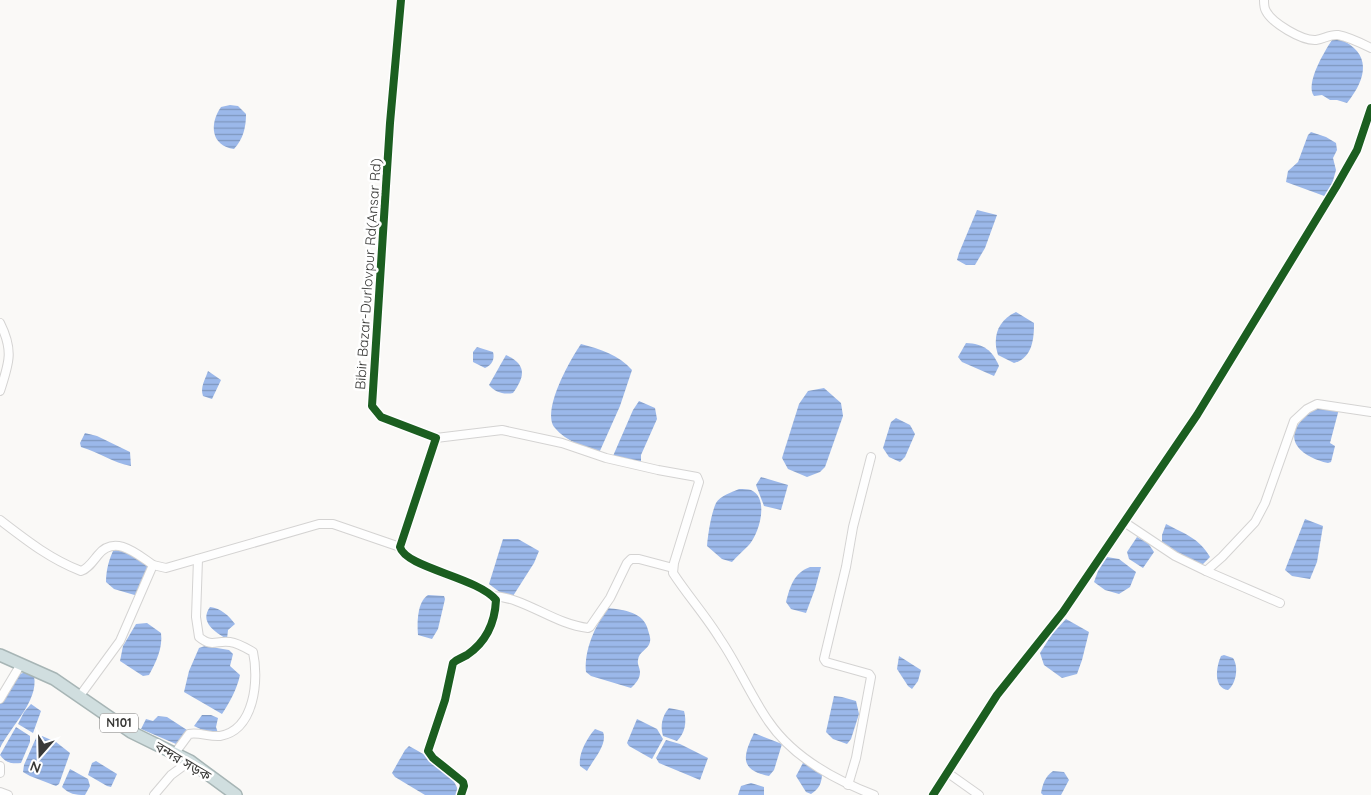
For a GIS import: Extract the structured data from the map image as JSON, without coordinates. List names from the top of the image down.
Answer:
{
  "streets": {
    "highway": ["N101", "বন্দর সড়ক"],
    "street": ["Bibir Bazar-Durlovpur Rd(Ansar Rd)"]
  },
  "north": "bottom"
}
